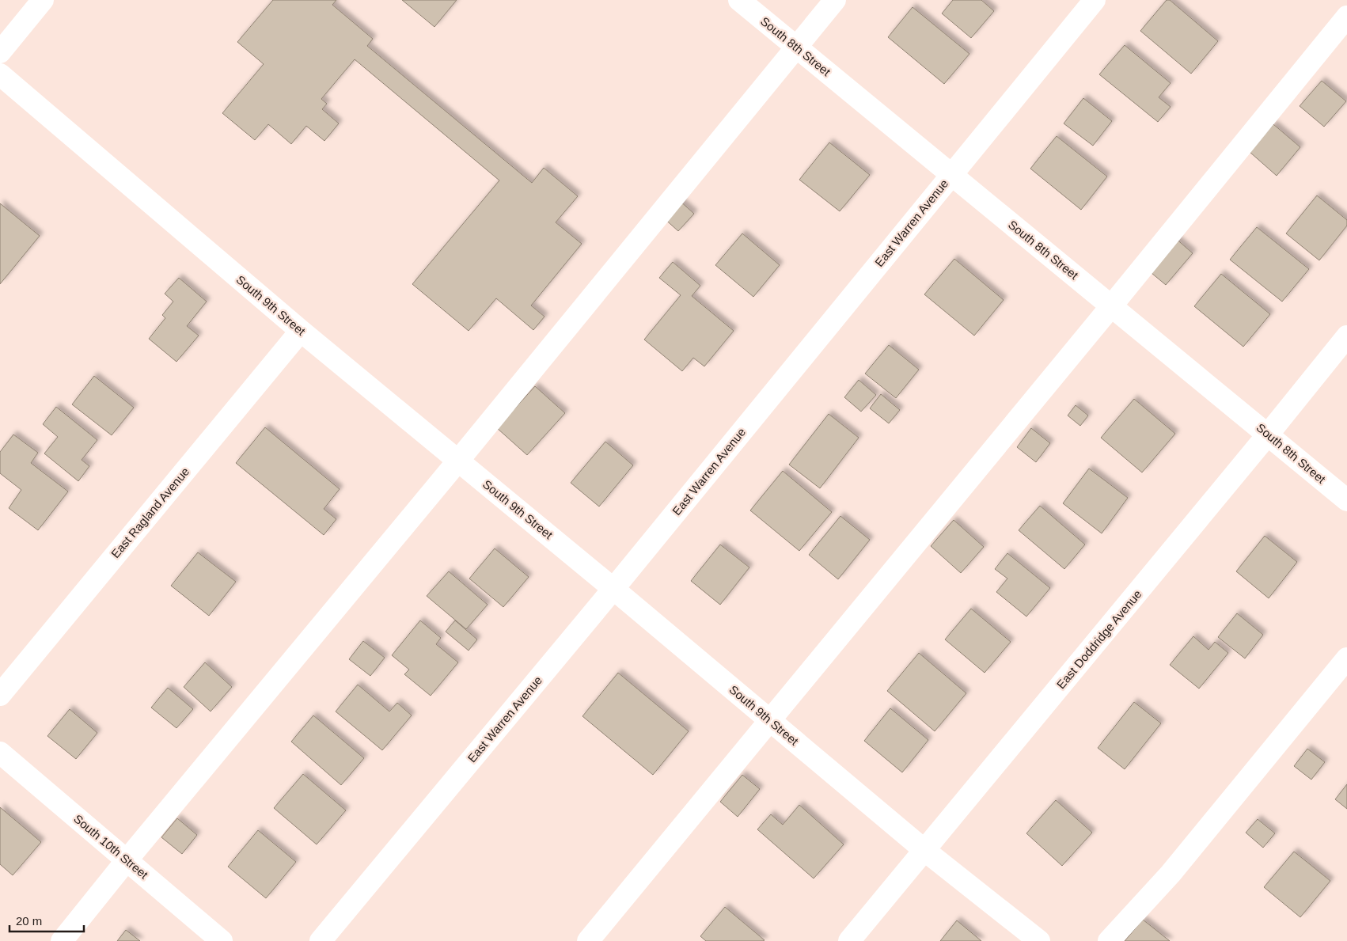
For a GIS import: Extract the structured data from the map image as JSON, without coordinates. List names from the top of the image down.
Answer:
{
  "streets": {
    "street": [
      "South 8th Street",
      "East Warren Avenue",
      "South 9th Street",
      "East Ragland Avenue",
      "East Doddridge Avenue",
      "South 10th Street"
    ]
  },
  "crossings": [
    ["South 8th Street", "East Warren Avenue"],
    ["South 8th Street", "East Doddridge Avenue"],
    ["East Warren Avenue", "South 9th Street"],
    ["South 9th Street", "East Ragland Avenue"],
    ["South 9th Street", "East Doddridge Avenue"]
  ],
  "scale_bar": "20 m"
}
